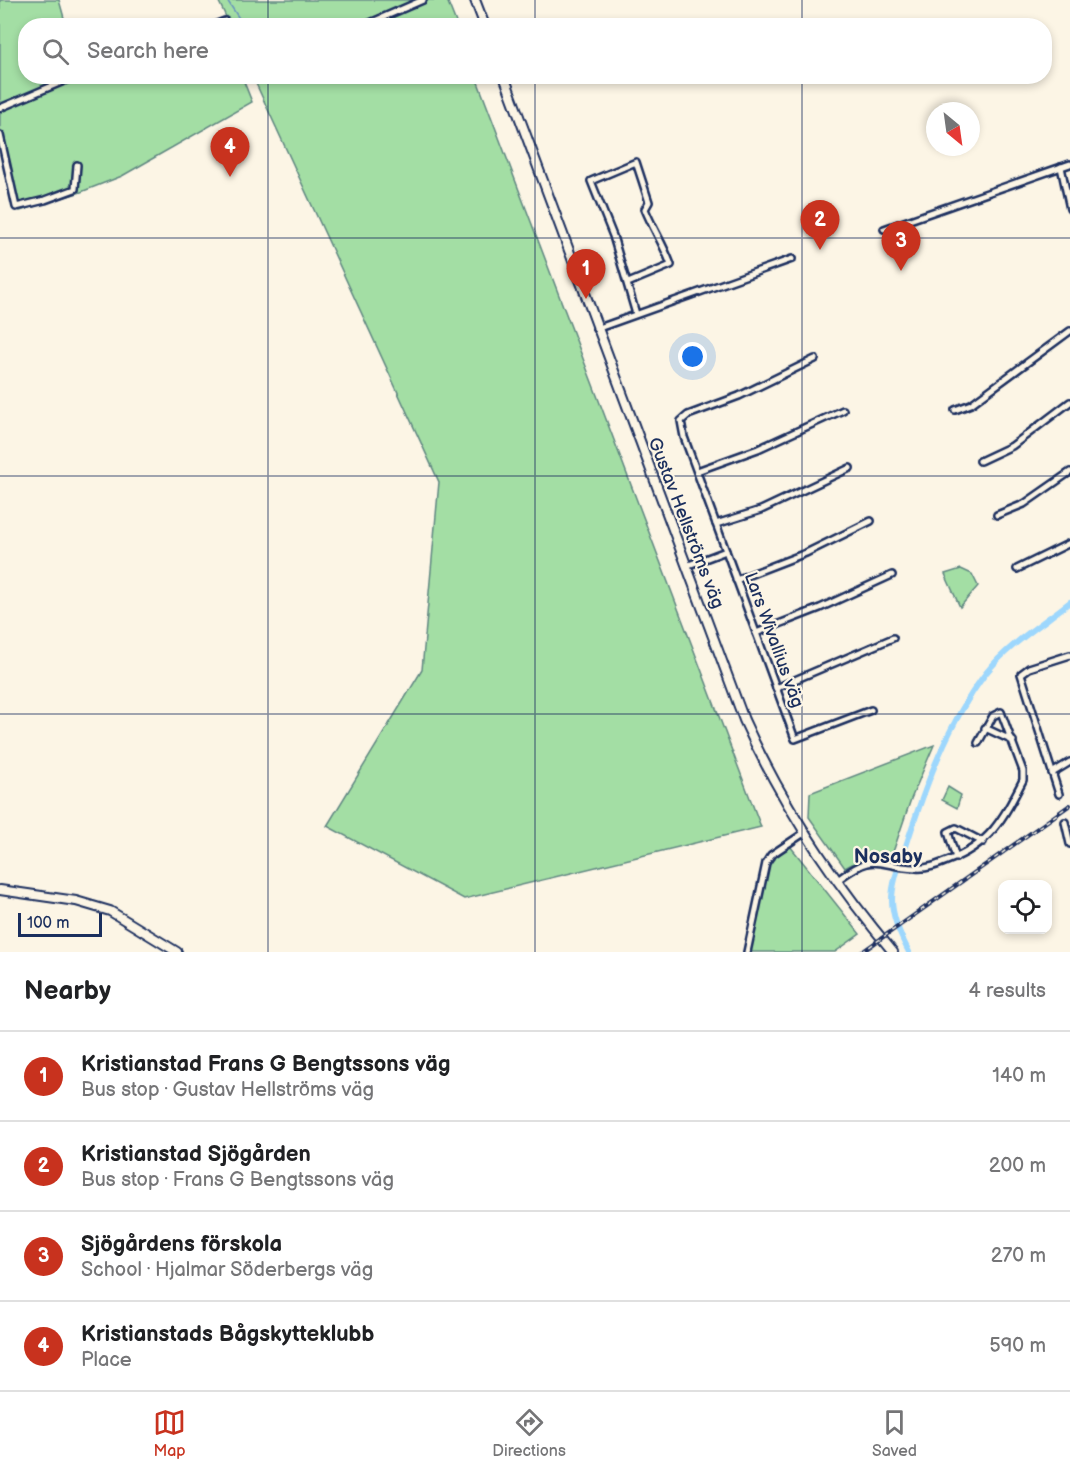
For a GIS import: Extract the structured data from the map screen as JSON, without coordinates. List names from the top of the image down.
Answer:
{
  "streets": {
    "street": ["Gustav Hellströms väg", "Lars Wivallius väg"]
  },
  "districts": ["Nosaby"],
  "scale_bar": "100 m",
  "north": "bottom right",
  "page": {
    "search": "Search here",
    "pins": [
      "4",
      "2",
      "3",
      "1"
    ],
    "scale": "100 m",
    "heading": ["Nearby", "4 results"],
    "list": [
      {
        "mark": "1",
        "name": "Kristianstad Frans G Bengtssons väg",
        "note": "Bus stop · Gustav Hellströms väg",
        "value": "140 m"
      },
      {
        "mark": "2",
        "name": "Kristianstad Sjögården",
        "note": "Bus stop · Frans G Bengtssons väg",
        "value": "200 m"
      },
      {
        "mark": "3",
        "name": "Sjögårdens förskola",
        "note": "School · Hjalmar Söderbergs väg",
        "value": "270 m"
      },
      {
        "mark": "4",
        "name": "Kristianstads Bågskytteklubb",
        "note": "Place",
        "value": "590 m"
      }
    ],
    "nav": ["Map", "Directions", "Saved"]
  }
}
